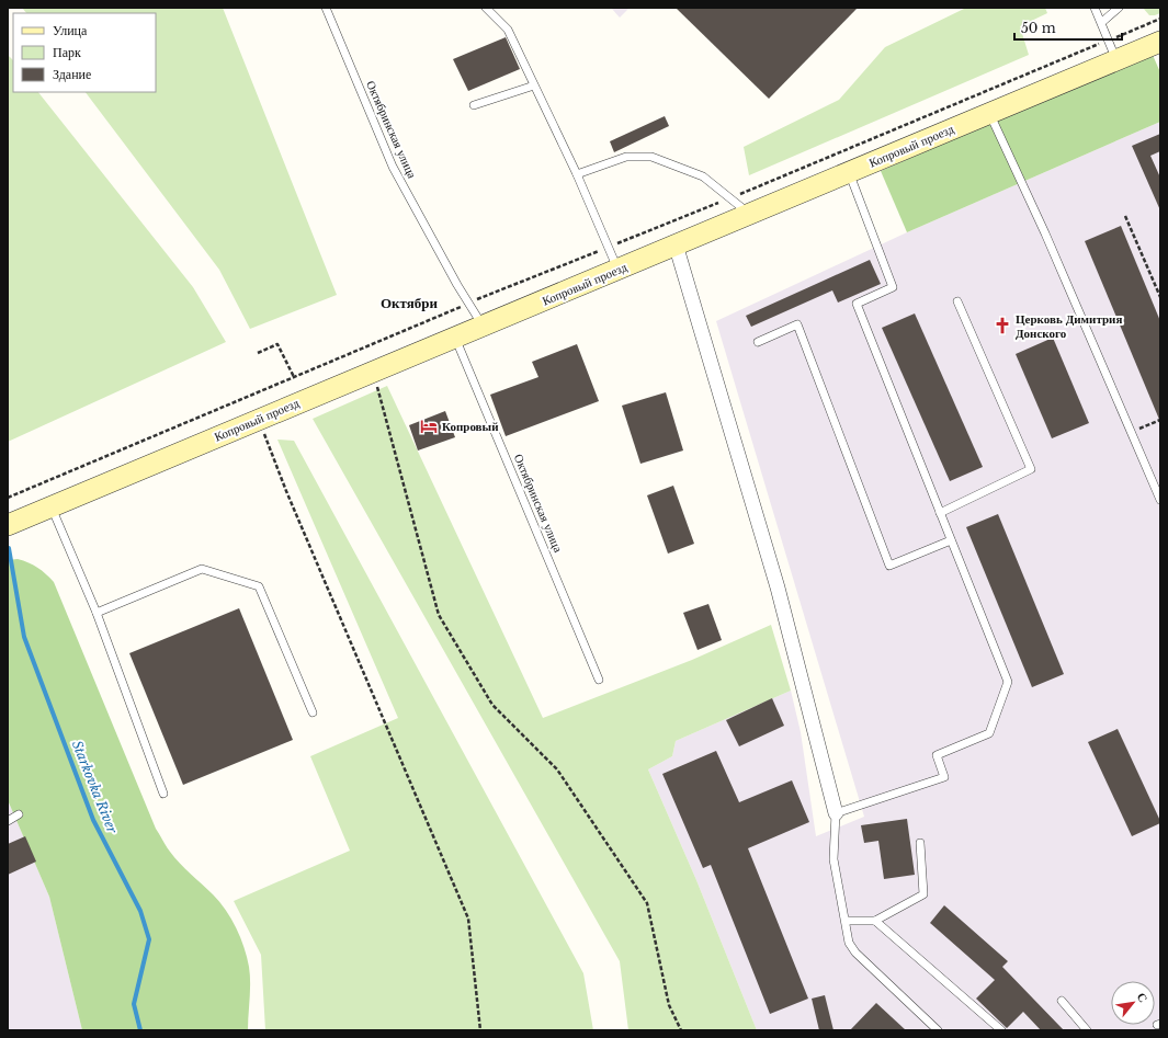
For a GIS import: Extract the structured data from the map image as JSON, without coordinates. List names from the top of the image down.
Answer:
{
  "streets": {
    "main road": ["Копровый проезд"],
    "lane": ["Октябринская улица"]
  },
  "crossings": [
    ["Октябринская улица", "Копровый проезд"]
  ],
  "districts": ["Октябри"],
  "water": ["Starkovka River"],
  "places": {
    "church": ["Церковь Димитрия Донского"],
    "hotel": ["Копровый"]
  },
  "legend": ["Улица", "Парк", "Здание"],
  "scale_bar": "50 m",
  "north": "top right"
}
